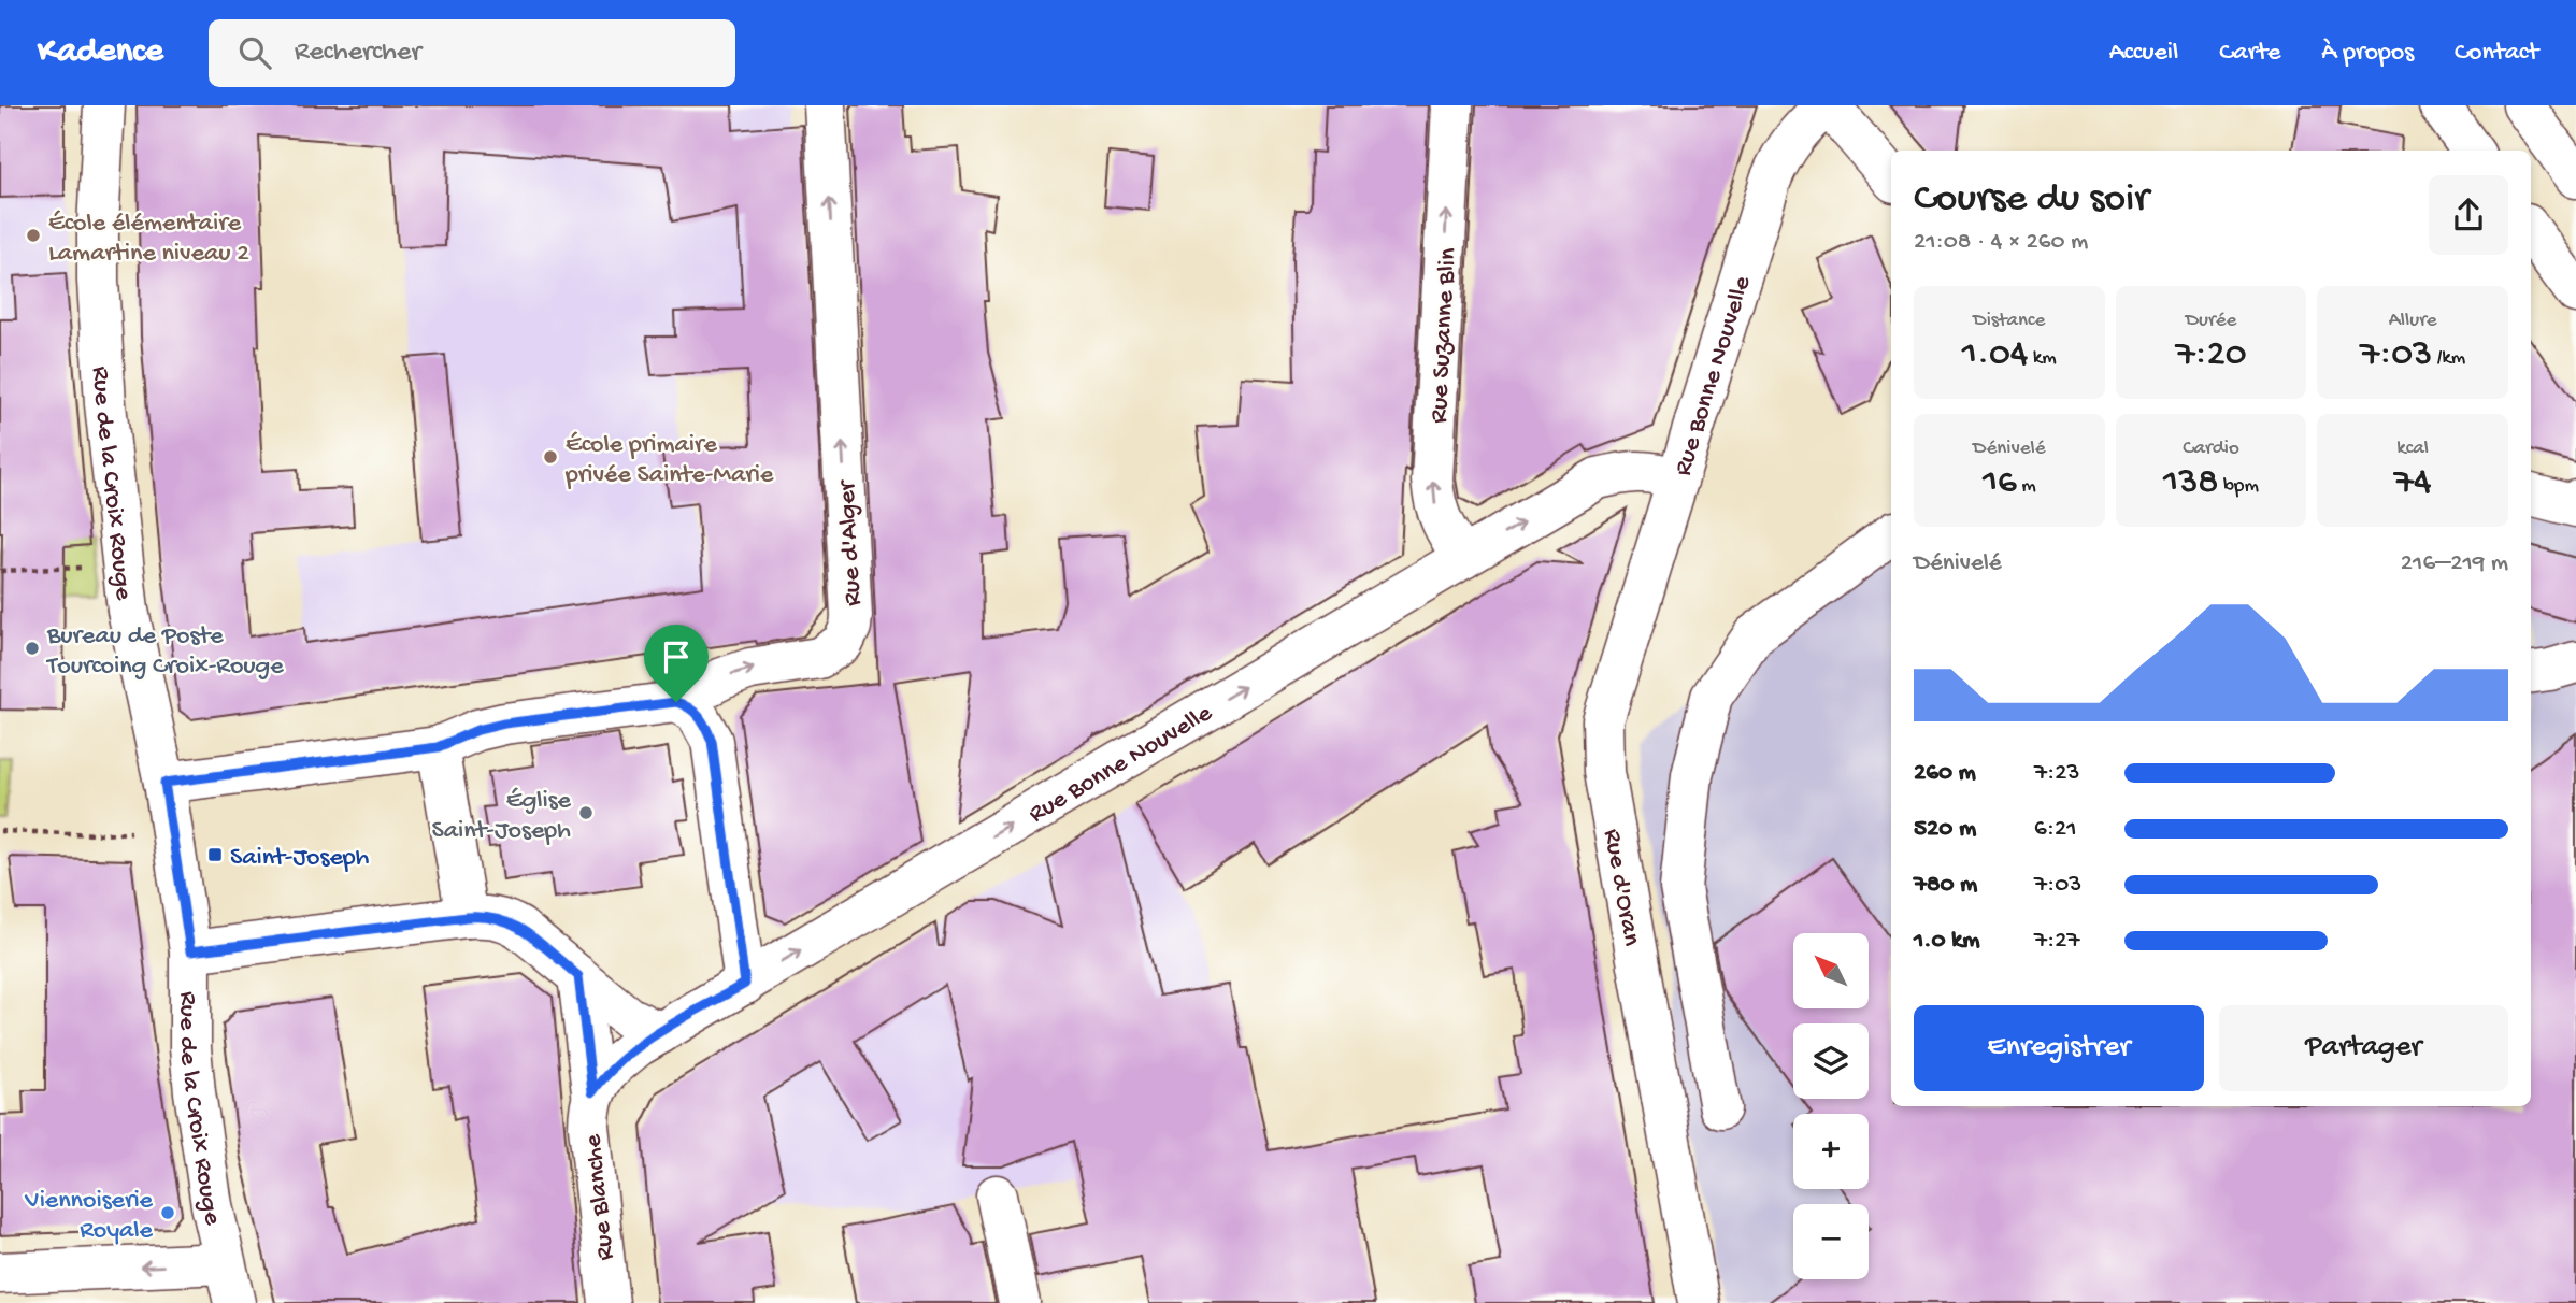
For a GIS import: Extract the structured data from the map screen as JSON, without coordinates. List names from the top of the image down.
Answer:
{
  "streets": {
    "street": [
      "Rue Suzanne Blin",
      "Rue Bonne Nouvelle",
      "Rue de la Croix Rouge",
      "Rue d'Alger",
      "Rue d'Oran",
      "Rue Blanche"
    ]
  },
  "crossings": [
    ["Rue Suzanne Blin", "Rue Bonne Nouvelle"],
    ["Rue Bonne Nouvelle", "Rue d'Oran"],
    ["Rue de la Croix Rouge", "Rue d'Alger"]
  ],
  "one_way": ["Rue Suzanne Blin", "Rue Bonne Nouvelle", "Rue d'Alger"],
  "places": {
    "other": [
      "École élémentaire Lamartine niveau 2",
      "École primaire privée Sainte-Marie",
      "Bureau de Poste Tourcoing Croix-Rouge",
      "Église Saint-Joseph",
      "Viennoiserie Royale"
    ],
    "transit": ["Saint-Joseph"]
  },
  "north": "top left",
  "page": {
    "header": "Kadence",
    "search": "Rechercher",
    "nav": [
      "Accueil",
      "Carte",
      "À propos",
      "Contact"
    ],
    "heading": ["Course du soir", "21:08 · 4 × 260 m"],
    "stats": [
      ["Distance", "1.04 km"],
      ["Durée", "7:20"],
      ["Allure", "7:03 /km"],
      ["Dénivelé", "16 m"],
      ["Cardio", "138 bpm"],
      ["kcal", "74"]
    ],
    "chart": ["Dénivelé", "216–219 m"],
    "list": [
      {
        "name": "260 m",
        "note": "7:23"
      },
      {
        "name": "520 m",
        "note": "6:21"
      },
      {
        "name": "780 m",
        "note": "7:03"
      },
      {
        "name": "1.0 km",
        "note": "7:27"
      }
    ],
    "map_buttons": ["+", "−"],
    "buttons": ["Enregistrer", "Partager"]
  }
}
